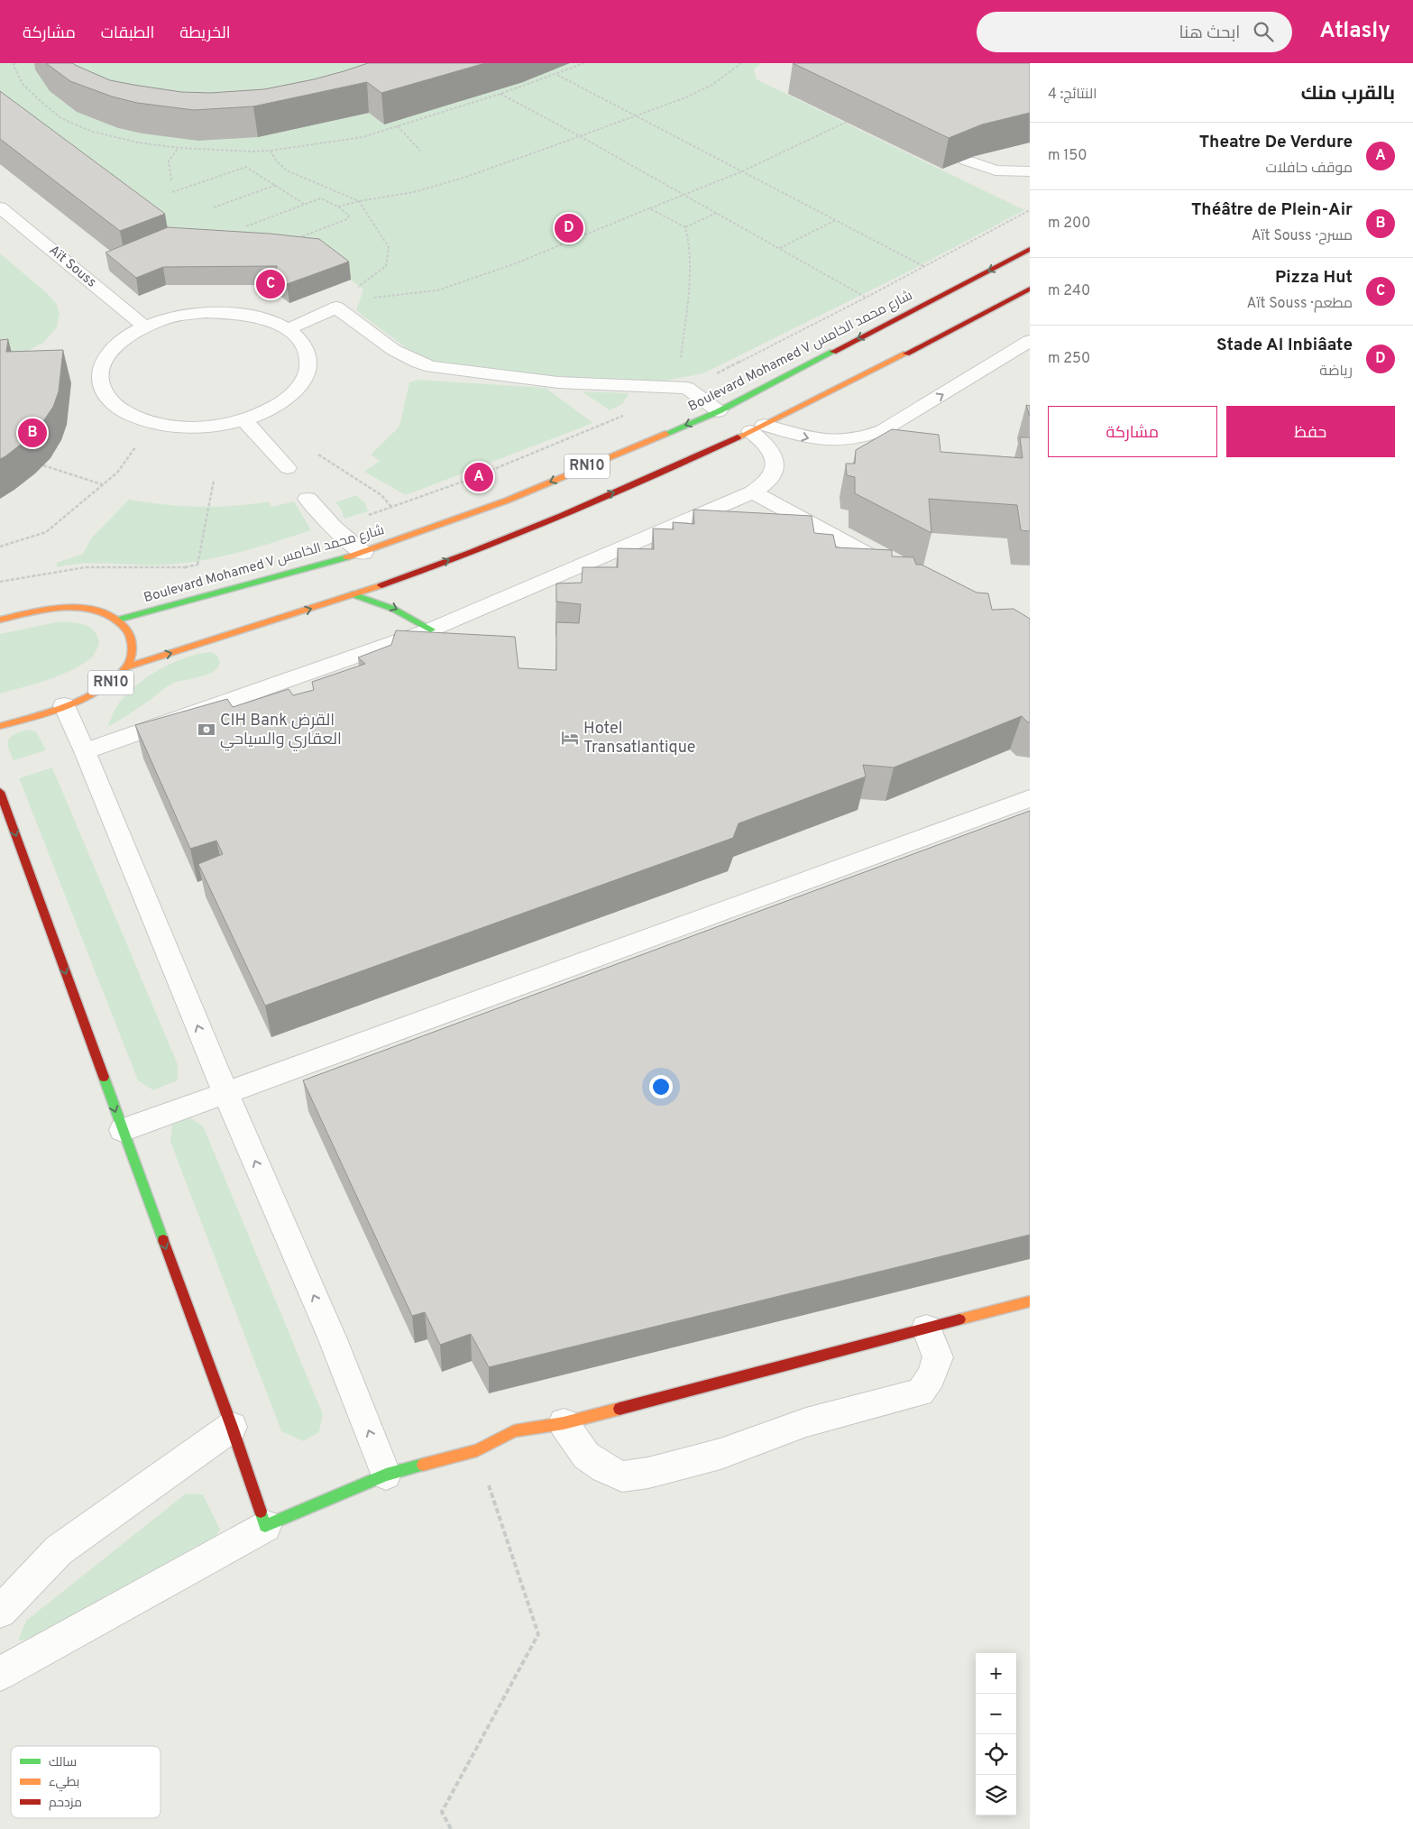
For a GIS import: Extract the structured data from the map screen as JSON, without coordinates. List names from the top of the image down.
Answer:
{
  "streets": {
    "main road": ["Boulevard Mohamed V شارع محمد الخامس", "RN10"],
    "street": ["Aït Souss"]
  },
  "crossings": [
    ["Boulevard Mohamed V شارع محمد الخامس", "RN10"]
  ],
  "places": {
    "bank": ["CIH Bank القرض العقاري والسياحي"],
    "hotel": ["Hotel Transatlantique"]
  },
  "legend": ["سالك", "بطيء", "مزدحم"],
  "page": {
    "header": "Atlasly",
    "search": "ابحث هنا",
    "nav": ["الخريطة", "الطبقات", "مشاركة"],
    "heading": ["بالقرب منك", "النتائج: 4"],
    "list": [
      {
        "mark": "A",
        "name": "Theatre De Verdure",
        "note": "موقف حافلات",
        "value": "150 m"
      },
      {
        "mark": "B",
        "name": "Théâtre de Plein-Air",
        "note": "مسرح · Aït Souss",
        "value": "200 m"
      },
      {
        "mark": "C",
        "name": "Pizza Hut",
        "note": "مطعم · Aït Souss",
        "value": "240 m"
      },
      {
        "mark": "D",
        "name": "Stade Al Inbiâate",
        "note": "رياضة",
        "value": "250 m"
      }
    ],
    "pins": [
      "D",
      "C",
      "B",
      "A"
    ],
    "buttons": ["حفظ", "مشاركة"],
    "map_buttons": ["+", "−"]
  }
}
